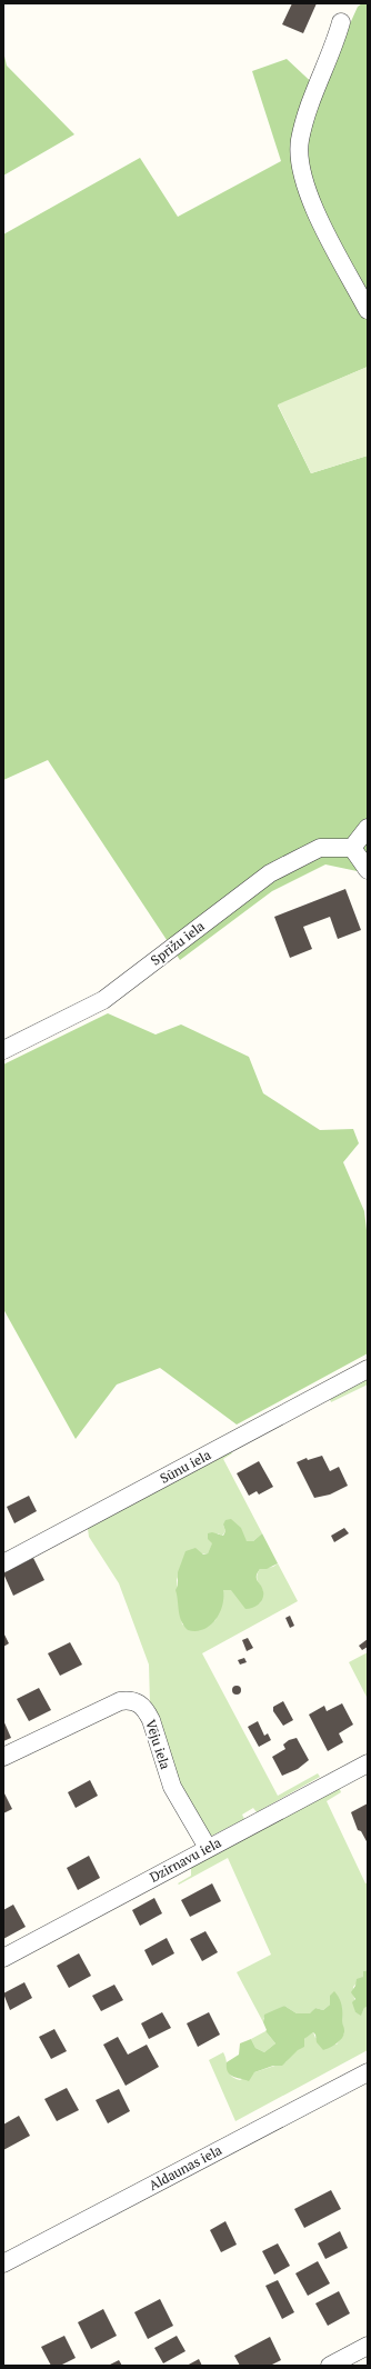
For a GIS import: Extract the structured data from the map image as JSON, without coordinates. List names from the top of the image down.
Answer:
{
  "streets": {
    "street": [
      "Sprīžu iela",
      "Sūnu iela",
      "Vēju iela",
      "Dzirnavu iela",
      "Aldaunas iela"
    ]
  },
  "crossings": [
    ["Vēju iela", "Dzirnavu iela"]
  ]
}
